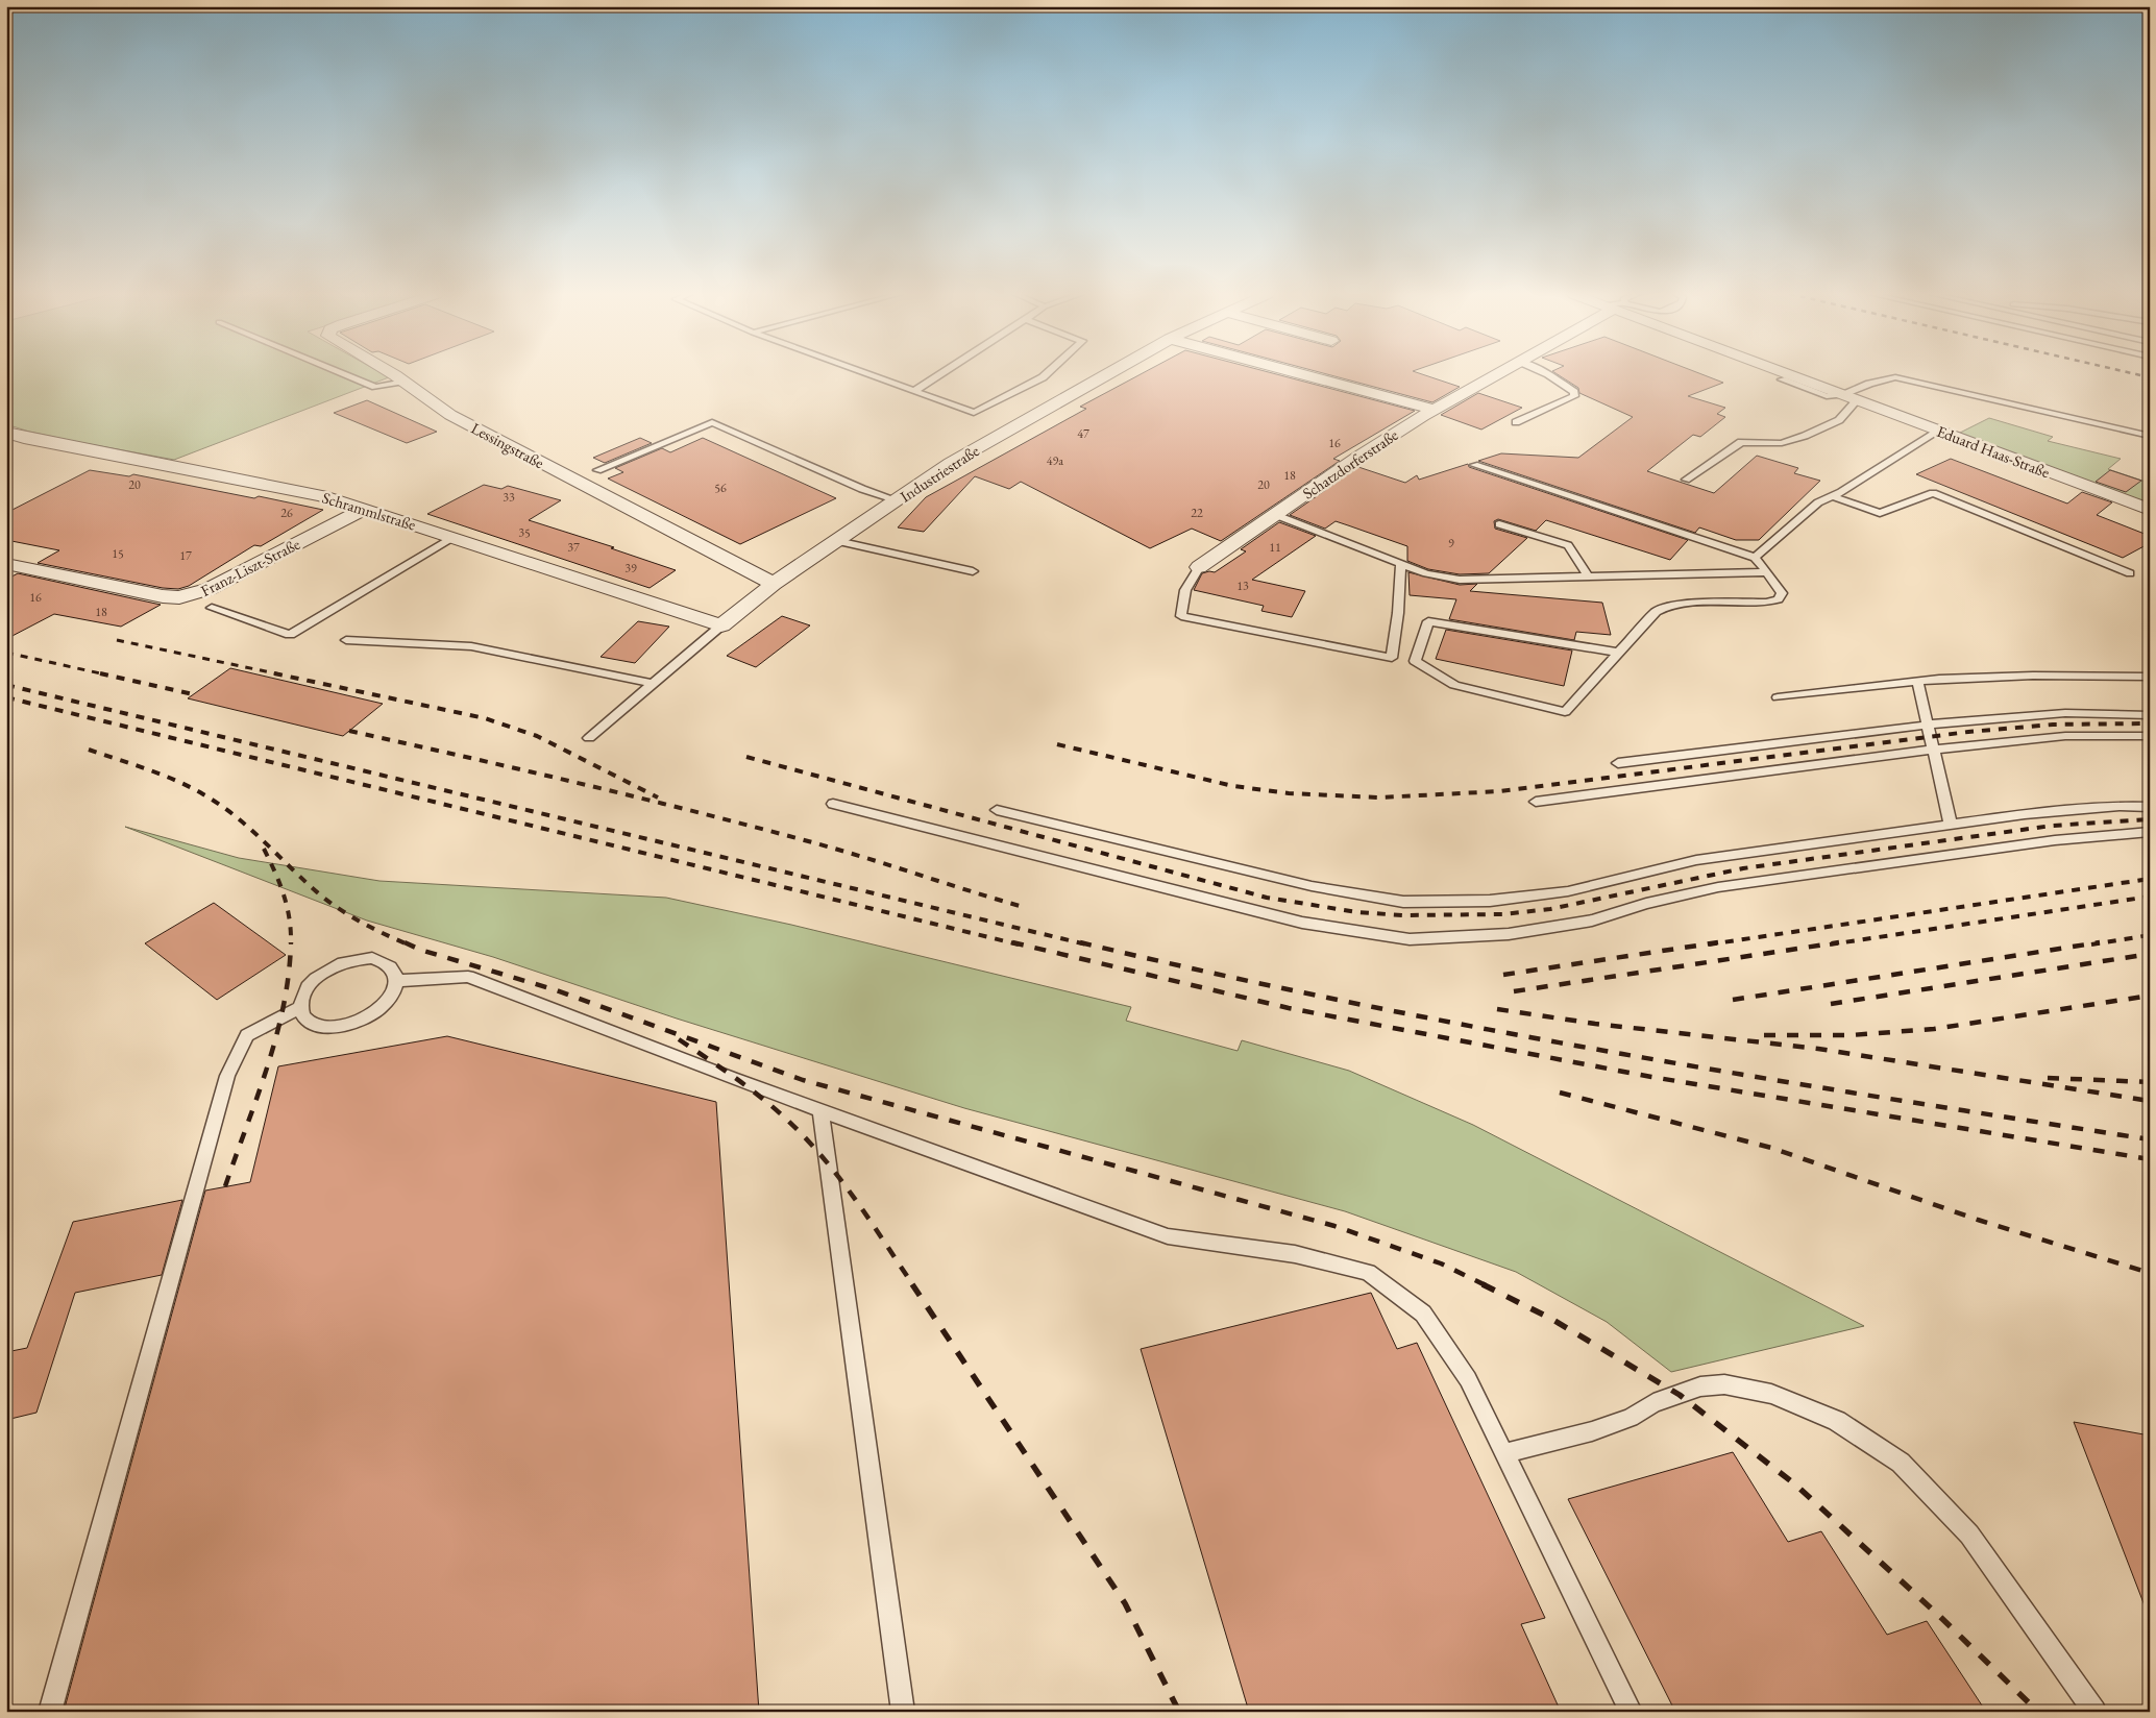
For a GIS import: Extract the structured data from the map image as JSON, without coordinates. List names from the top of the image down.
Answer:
{
  "streets": {
    "street": [
      "Lessingstraße",
      "Eduard Haas-Straße",
      "Schatzdorferstraße",
      "Industriestraße",
      "Schrammlstraße",
      "Franz-Liszt-Straße"
    ]
  },
  "crossings": [
    ["Lessingstraße", "Industriestraße"],
    ["Industriestraße", "Schrammlstraße"],
    ["Schrammlstraße", "Franz-Liszt-Straße"]
  ],
  "house_numbers": [
    "47",
    "16",
    "49a",
    "18",
    "20",
    "20",
    "56",
    "33",
    "26",
    "22",
    "35",
    "9",
    "37",
    "11",
    "15",
    "17",
    "39",
    "13",
    "16",
    "18"
  ]
}
